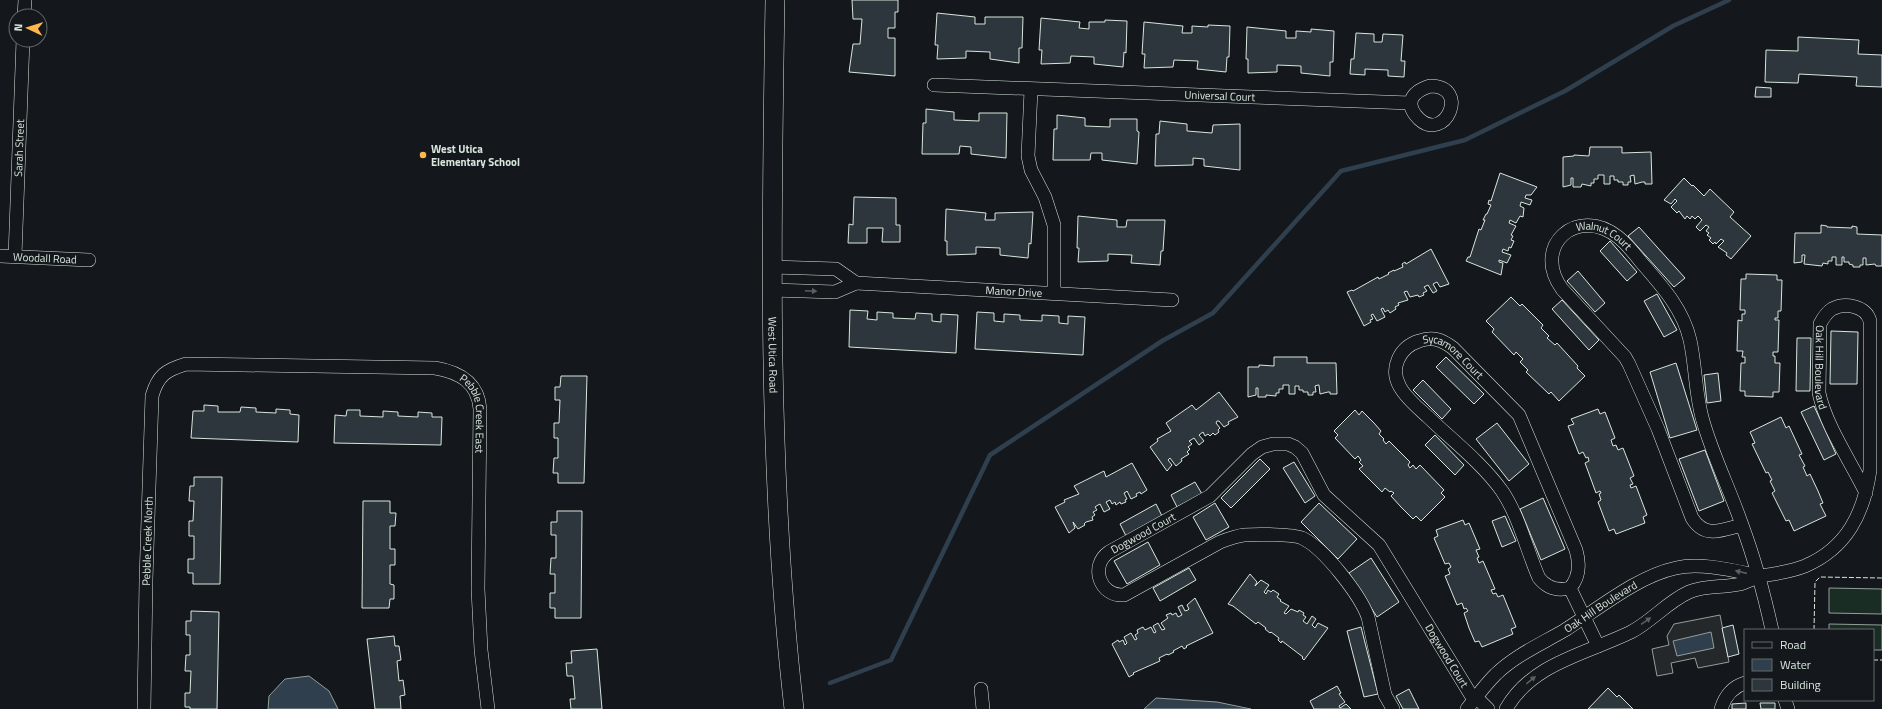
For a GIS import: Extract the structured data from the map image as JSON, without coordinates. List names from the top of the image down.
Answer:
{
  "streets": {
    "street": [
      "Universal Court",
      "Sarah Street",
      "Walnut Court",
      "Woodall Road",
      "Manor Drive",
      "West Utica Road",
      "Sycamore Court",
      "Oak Hill Boulevard",
      "Pebble Creek East",
      "Dogwood Court",
      "Pebble Creek North"
    ]
  },
  "crossings": [
    ["Sarah Street", "Woodall Road"],
    ["Walnut Court", "Oak Hill Boulevard"],
    ["Manor Drive", "West Utica Road"],
    ["Oak Hill Boulevard", "Dogwood Court"],
    ["Pebble Creek East", "Pebble Creek North"]
  ],
  "places": ["West Utica Elementary School"],
  "legend": ["Road", "Water", "Building"],
  "north": "left"
}
